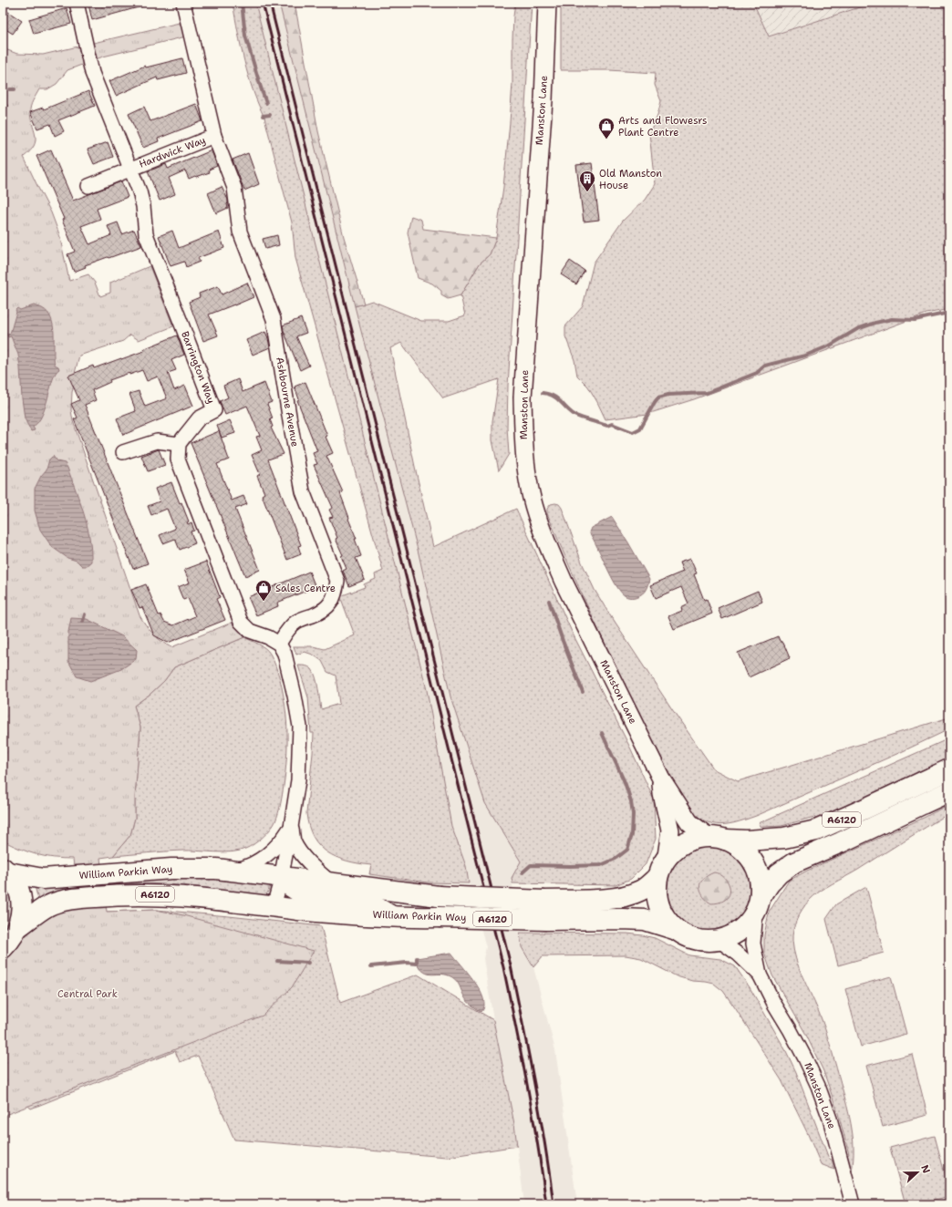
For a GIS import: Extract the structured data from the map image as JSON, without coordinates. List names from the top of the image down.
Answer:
{
  "streets": {
    "highway": ["A6120", "William Parkin Way"],
    "street": [
      "Manston Lane",
      "Hardwick Way",
      "Barrington Way",
      "Ashbourne Avenue"
    ]
  },
  "crossings": [
    ["Manston Lane", "A6120"],
    ["Manston Lane", "William Parkin Way"],
    ["Hardwick Way", "Barrington Way"],
    ["Hardwick Way", "Ashbourne Avenue"],
    ["A6120", "William Parkin Way"]
  ],
  "parks": ["Central Park"],
  "places": {
    "shop": ["Arts and Flowesrs Plant Centre", "Sales Centre"],
    "building": ["Old Manston House"]
  },
  "north": "right"
}
